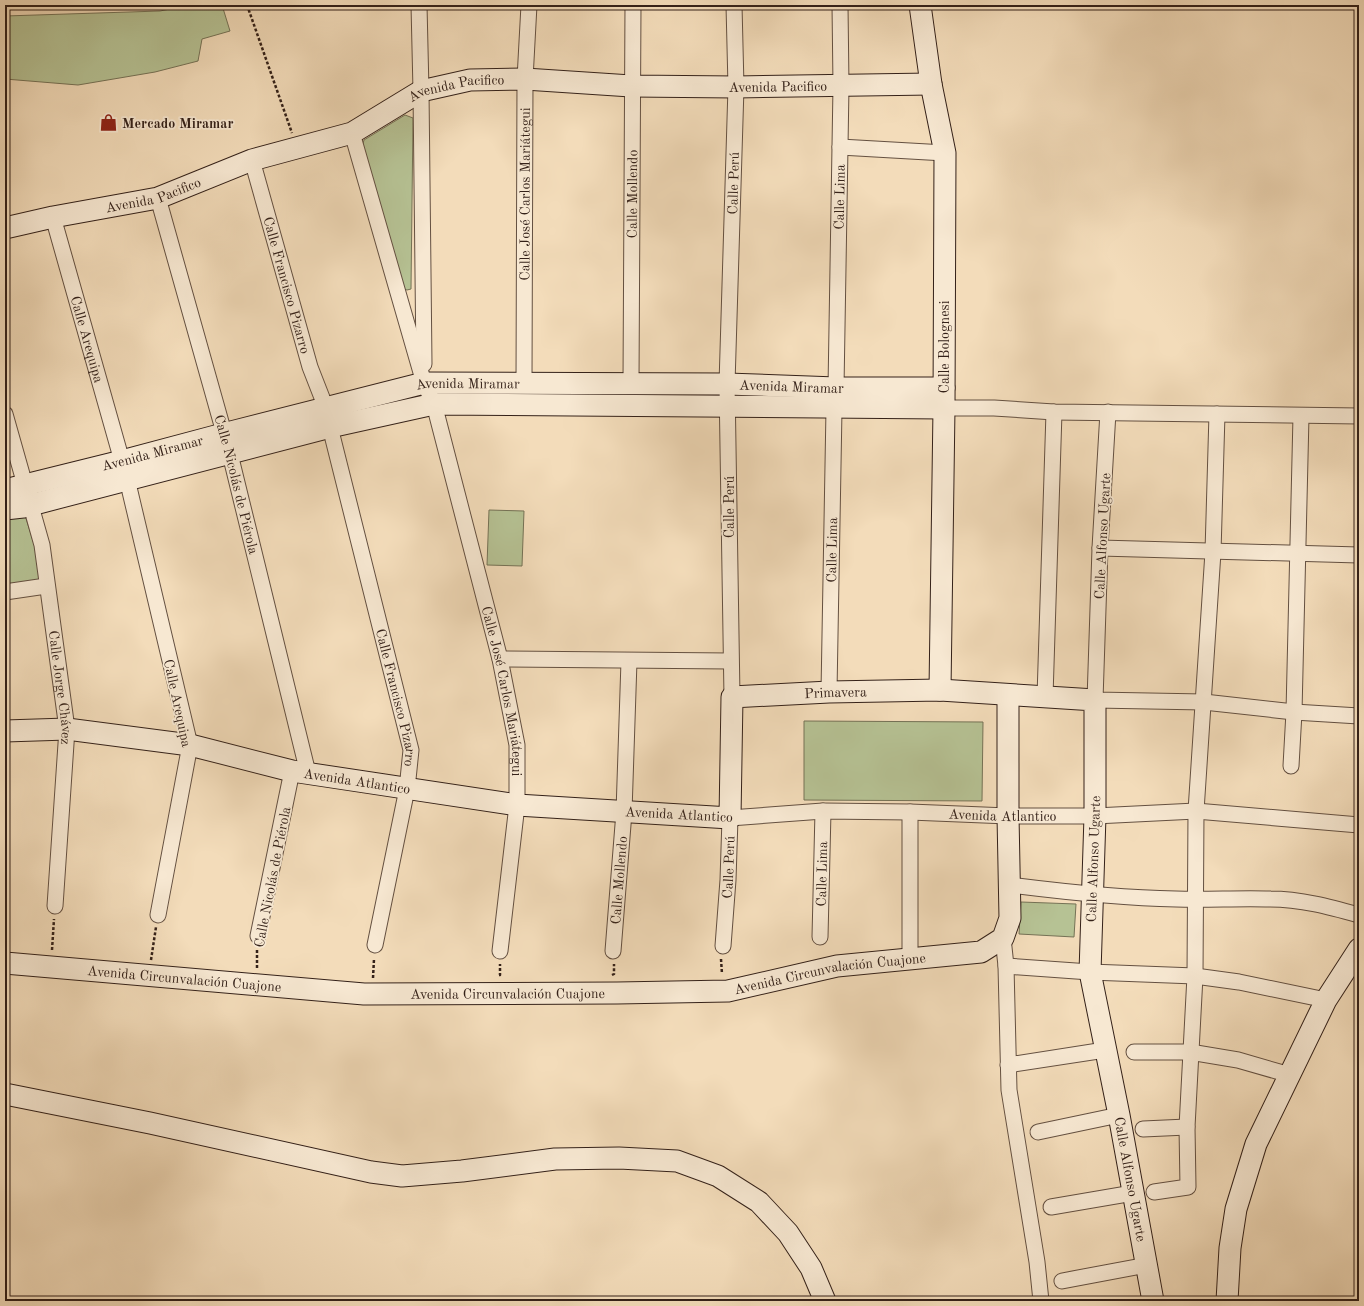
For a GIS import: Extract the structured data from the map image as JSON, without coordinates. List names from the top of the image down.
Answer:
{
  "streets": {
    "main road": [
      "Avenida Pacifico",
      "Calle Perú",
      "Calle Bolognesi",
      "Avenida Miramar",
      "Calle Alfonso Ugarte",
      "Primavera",
      "Avenida Atlantico",
      "Avenida Circunvalación Cuajone"
    ],
    "street": [
      "Calle José Carlos Mariátegui",
      "Calle Mollendo",
      "Calle Lima",
      "Calle Francisco Pizarro",
      "Calle Arequipa",
      "Calle Nicolás de Piérola",
      "Calle Jorge Chávez"
    ]
  },
  "crossings": [
    ["Avenida Pacifico", "Calle Perú"],
    ["Avenida Pacifico", "Calle José Carlos Mariátegui"],
    ["Avenida Pacifico", "Calle Mollendo"],
    ["Avenida Pacifico", "Calle Lima"],
    ["Avenida Pacifico", "Calle Francisco Pizarro"],
    ["Avenida Pacifico", "Calle Arequipa"],
    ["Avenida Pacifico", "Calle Bolognesi"],
    ["Avenida Pacifico", "Calle Nicolás de Piérola"],
    ["Calle Perú", "Avenida Miramar"],
    ["Calle Perú", "Primavera"],
    ["Calle Perú", "Avenida Atlantico"],
    ["Calle José Carlos Mariátegui", "Avenida Miramar"],
    ["Calle José Carlos Mariátegui", "Avenida Atlantico"],
    ["Calle Mollendo", "Avenida Miramar"],
    ["Calle Mollendo", "Avenida Atlantico"],
    ["Calle Lima", "Avenida Miramar"],
    ["Calle Lima", "Primavera"],
    ["Calle Lima", "Avenida Atlantico"],
    ["Calle Francisco Pizarro", "Avenida Miramar"],
    ["Calle Francisco Pizarro", "Avenida Atlantico"],
    ["Calle Arequipa", "Avenida Miramar"],
    ["Calle Arequipa", "Avenida Atlantico"],
    ["Calle Bolognesi", "Avenida Miramar"],
    ["Calle Bolognesi", "Primavera"],
    ["Avenida Miramar", "Calle Nicolás de Piérola"],
    ["Avenida Miramar", "Calle Jorge Chávez"],
    ["Calle Nicolás de Piérola", "Avenida Atlantico"],
    ["Calle Nicolás de Piérola", "Avenida Circunvalación Cuajone"],
    ["Calle Alfonso Ugarte", "Primavera"],
    ["Calle Alfonso Ugarte", "Avenida Atlantico"],
    ["Calle Jorge Chávez", "Avenida Atlantico"]
  ],
  "places": {
    "shop": ["Mercado Miramar"]
  }
}
